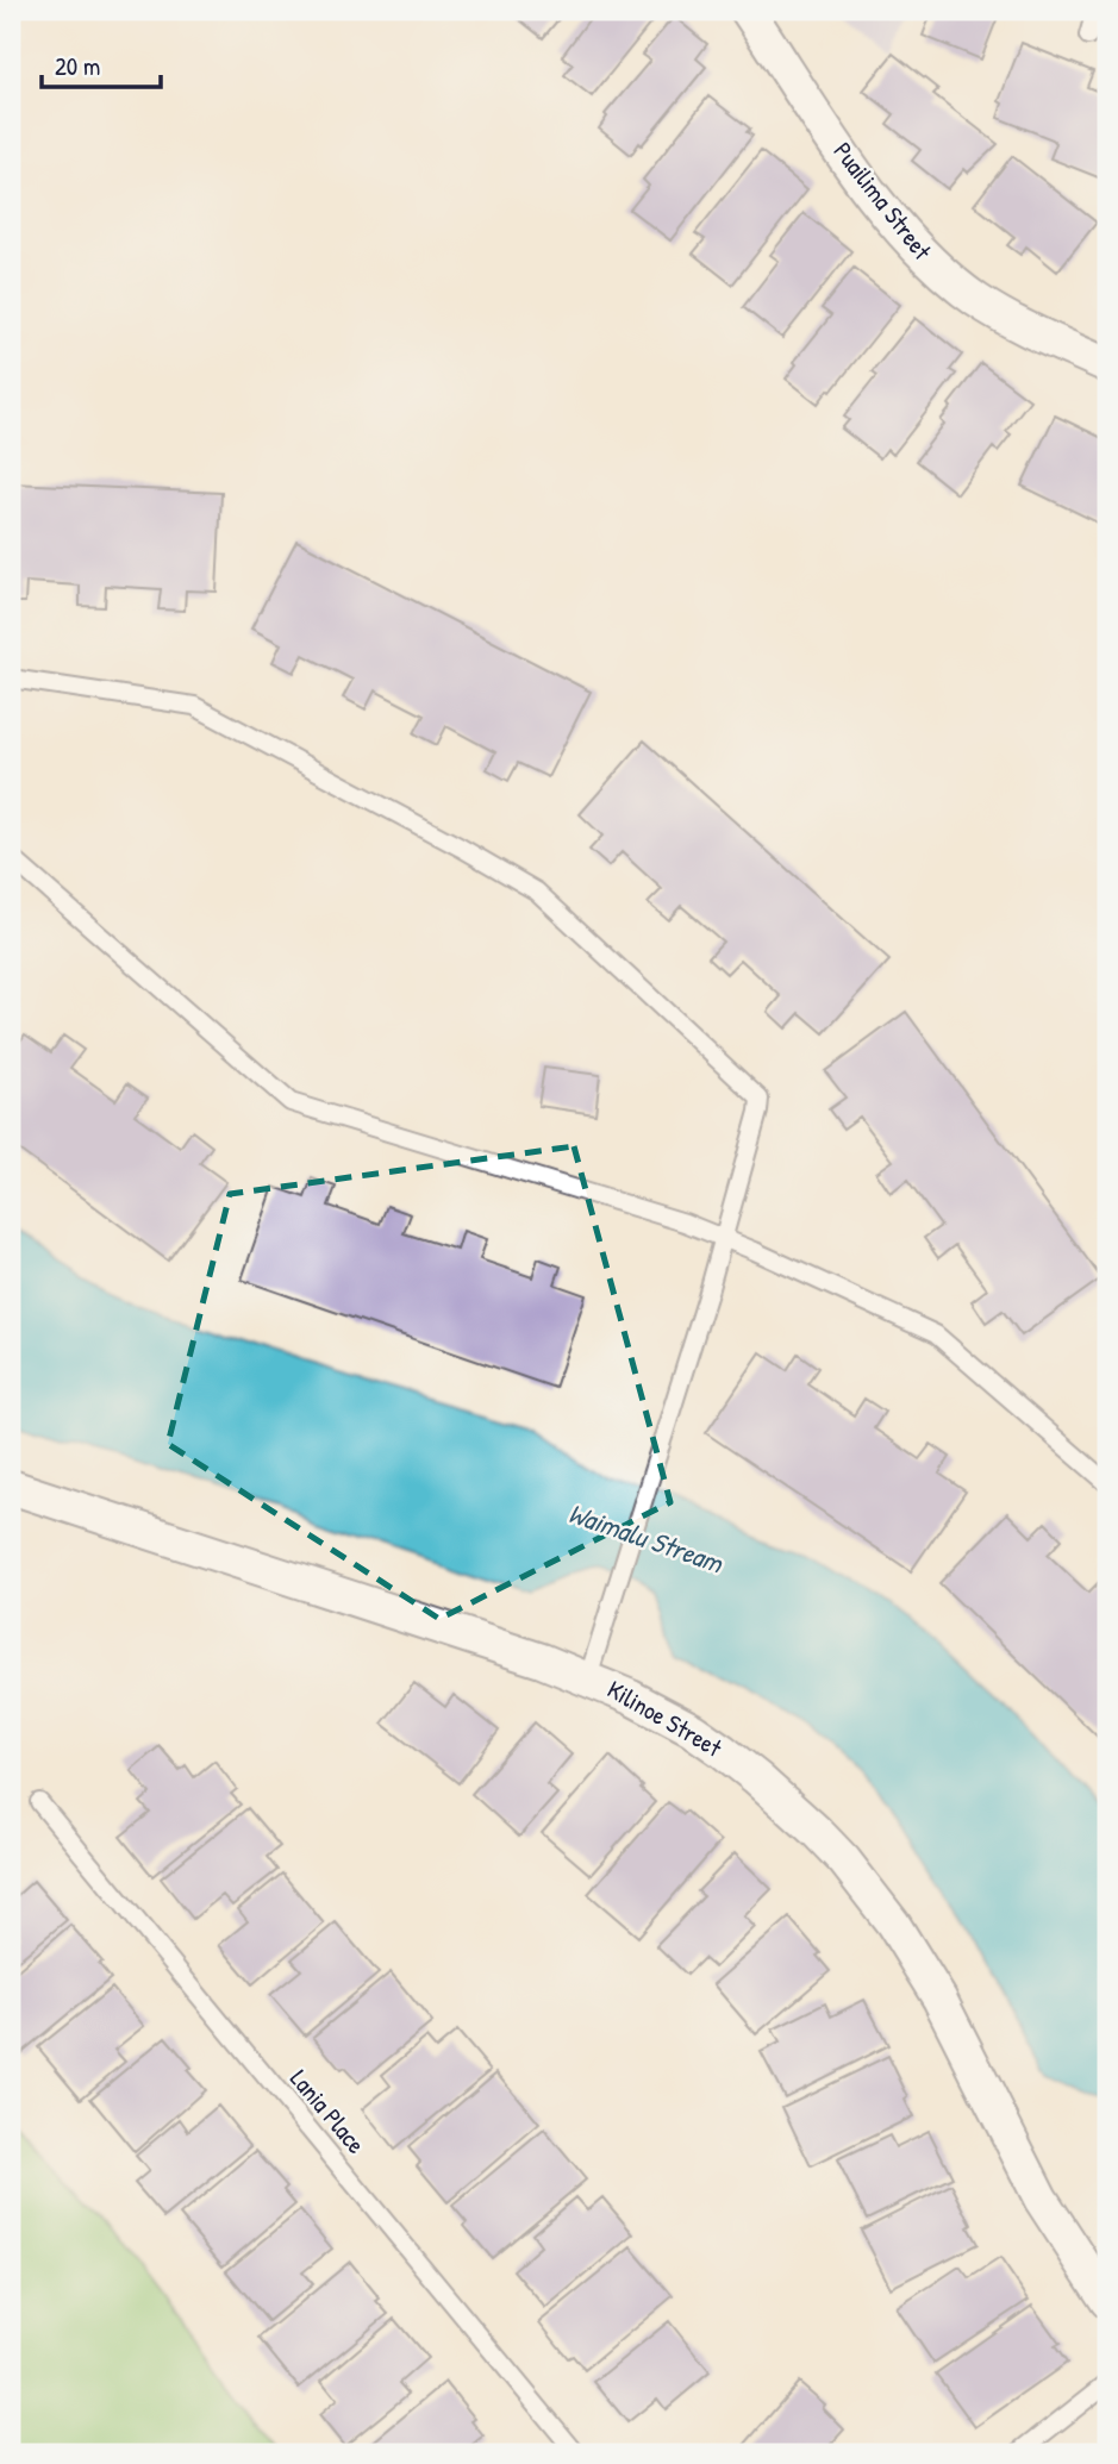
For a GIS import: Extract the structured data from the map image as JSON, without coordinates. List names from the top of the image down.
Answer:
{
  "streets": {
    "street": ["Puailima Street", "Kilinoe Street"],
    "lane": ["Lania Place"]
  },
  "water": ["Waimalu Stream"],
  "scale_bar": "20 m"
}
